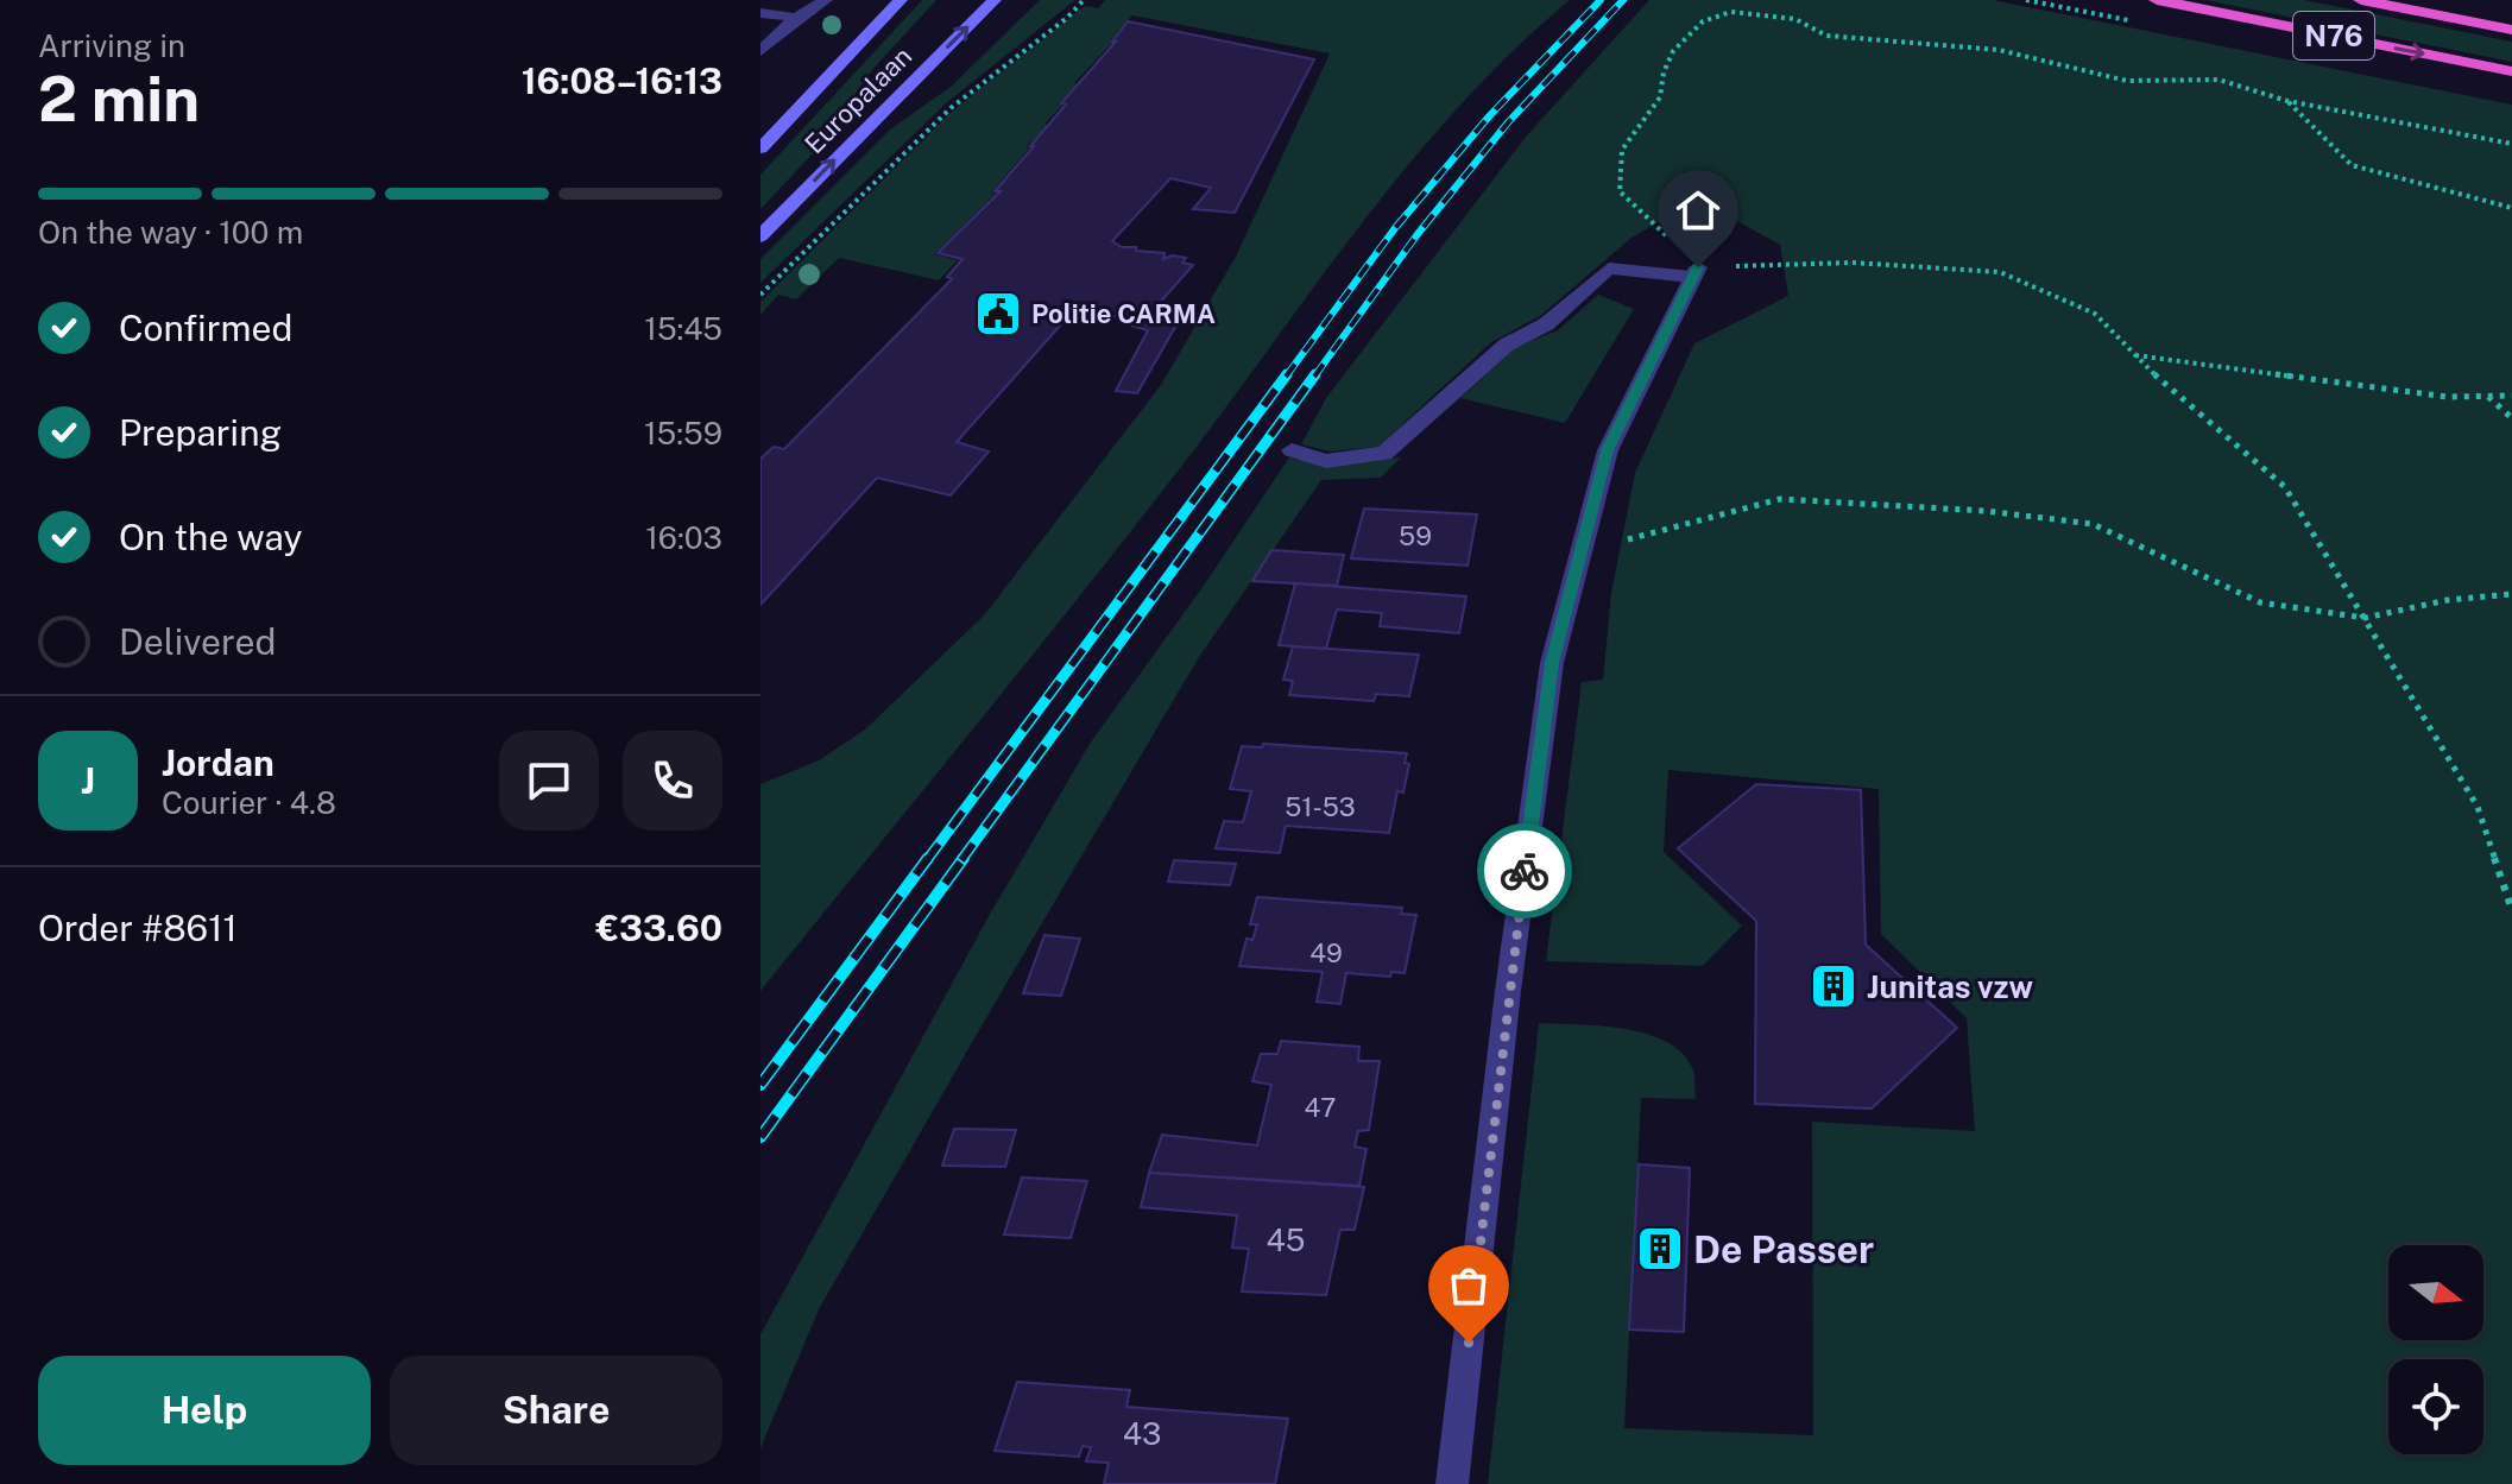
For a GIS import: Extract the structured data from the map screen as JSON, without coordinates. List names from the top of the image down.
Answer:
{
  "streets": {
    "highway": ["N76"],
    "main road": ["Europalaan"]
  },
  "places": {
    "public building": ["Politie CARMA"],
    "building": ["Junitas vzw", "De Passer"]
  },
  "house_numbers": [
    "59",
    "51-53",
    "49",
    "47",
    "45",
    "43"
  ],
  "north": "right",
  "page": {
    "heading": ["2 min", "Arriving in", "16:08–16:13"],
    "panel": [
      "Jordan",
      "Courier · 4.8",
      "Order #8611",
      "€33.60"
    ],
    "bar": "On the way · 100 m",
    "list": [
      ["Confirmed", "15:45"],
      ["Preparing", "15:59"],
      ["On the way", "16:03"],
      "Delivered"
    ],
    "round": "J",
    "buttons": ["Help", "Share"]
  }
}
